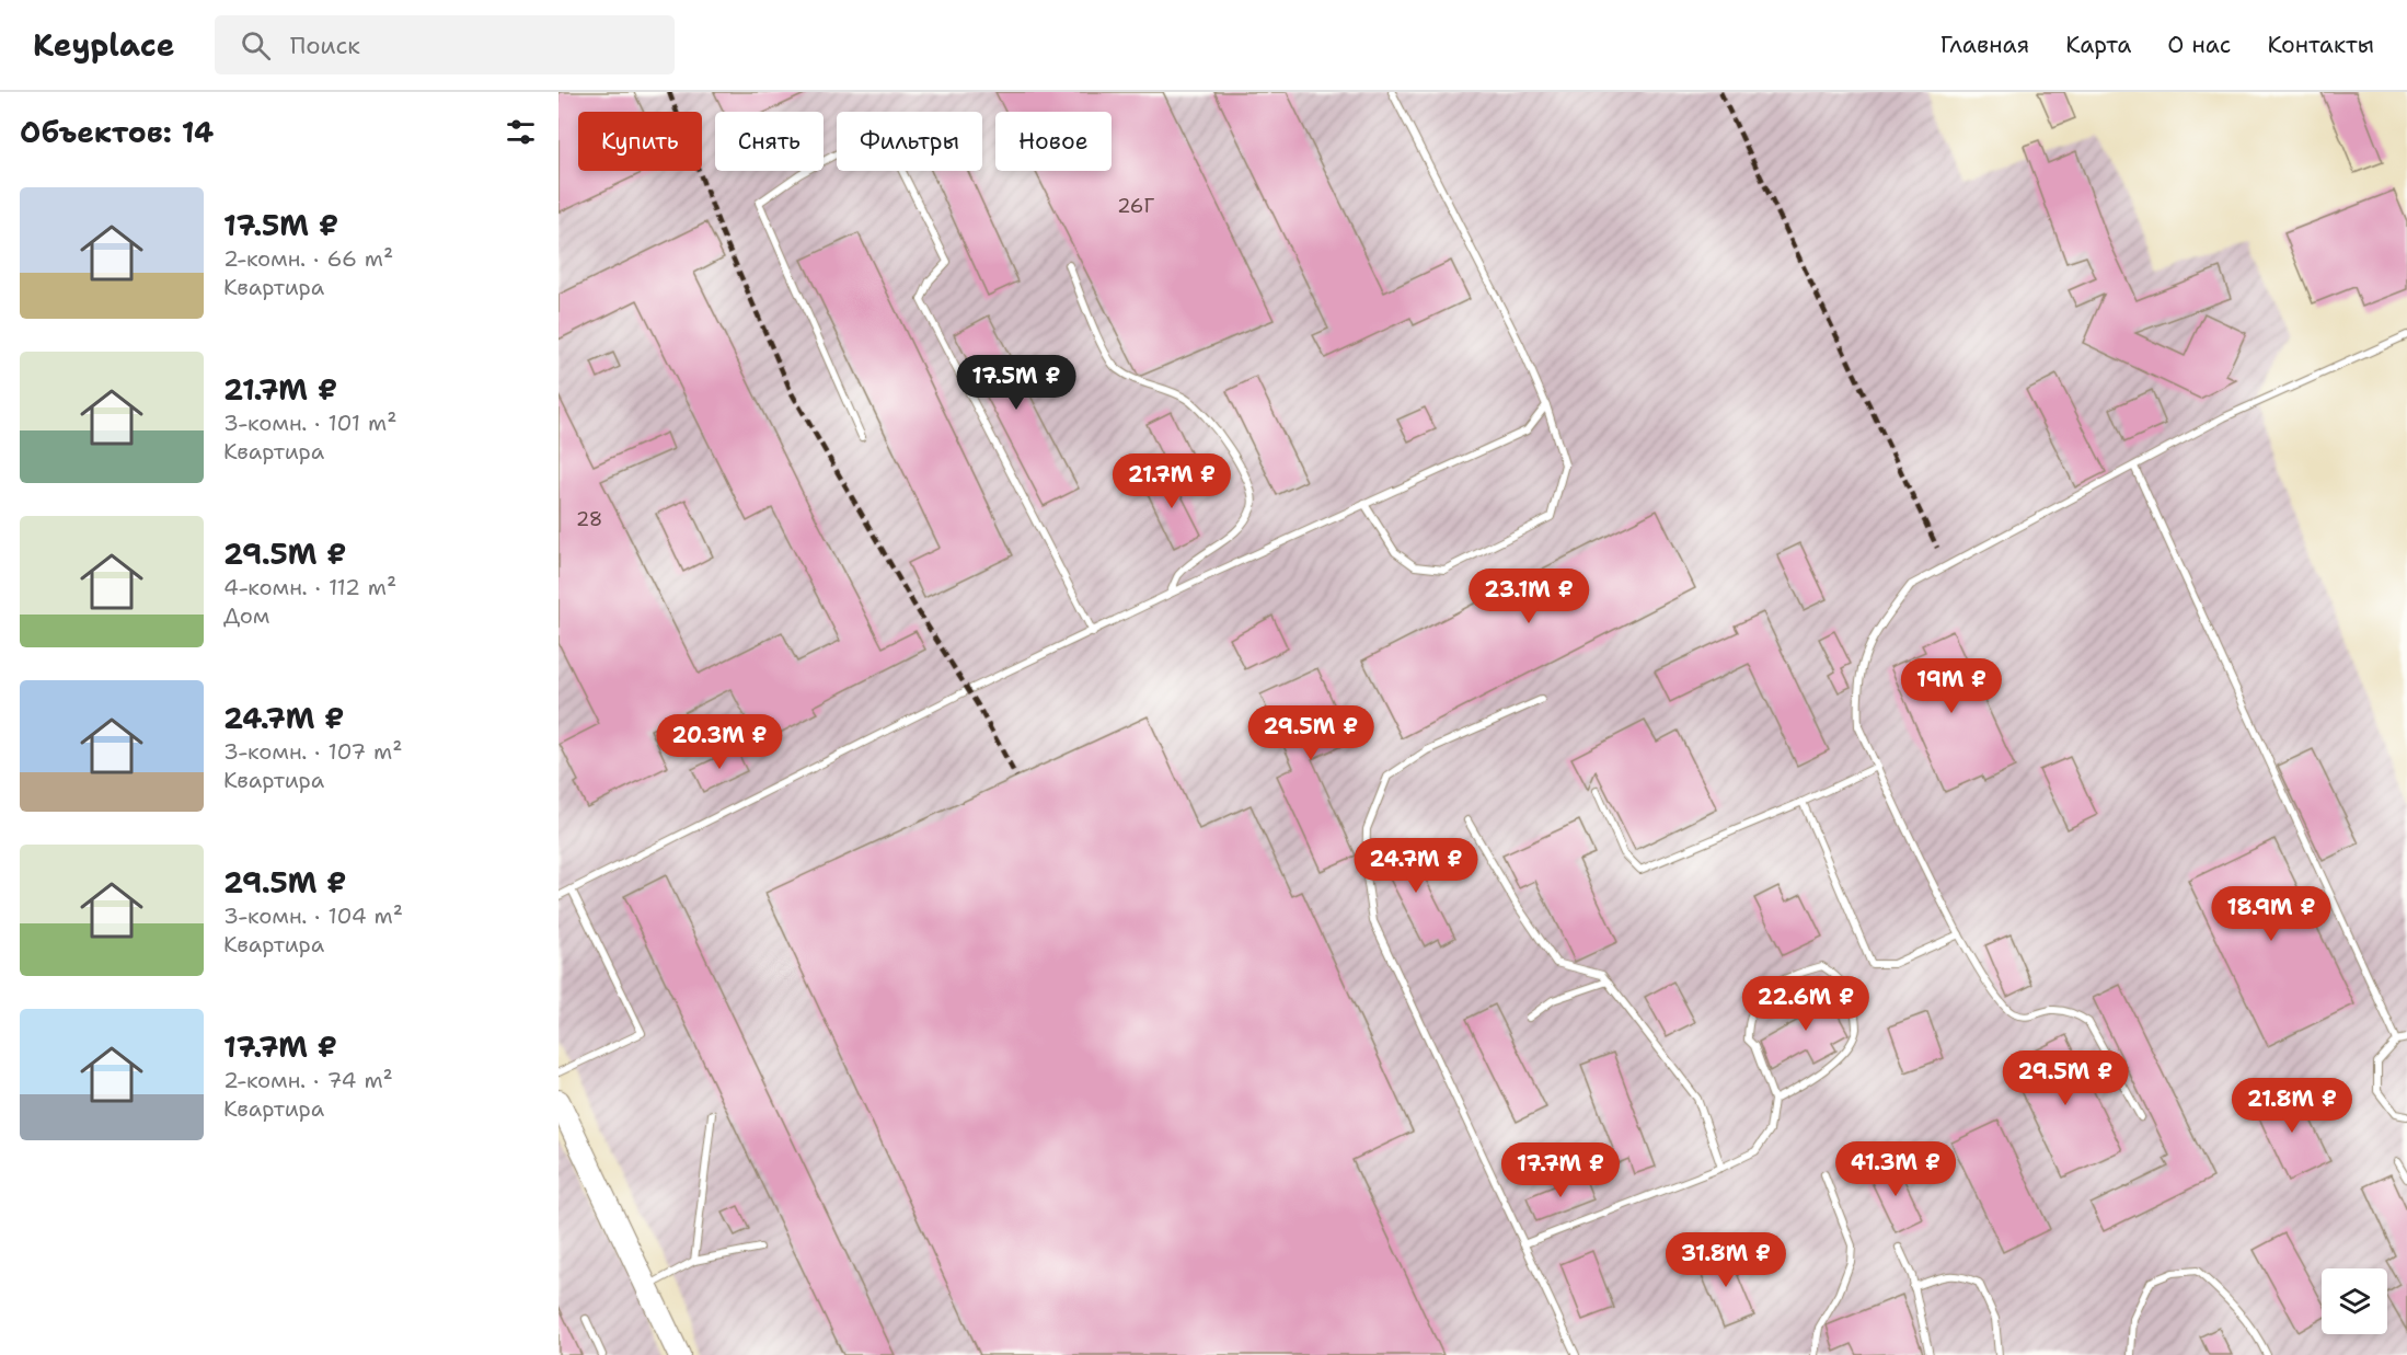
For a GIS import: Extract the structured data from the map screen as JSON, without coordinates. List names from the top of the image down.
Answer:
{
  "house_numbers": ["26Г", "28"],
  "page": {
    "header": "Keyplace",
    "search": "Поиск",
    "nav": [
      "Главная",
      "Карта",
      "О нас",
      "Контакты"
    ],
    "heading": "Объектов: 14",
    "chip": [
      "Купить",
      "Снять",
      "Фильтры",
      "Новое"
    ],
    "list": [
      {
        "name": "17.5M ₽",
        "note": "2-комн. · 66 m² · Квартира"
      },
      {
        "name": "21.7M ₽",
        "note": "3-комн. · 101 m² · Квартира"
      },
      {
        "name": "29.5M ₽",
        "note": "4-комн. · 112 m² · Дом"
      },
      {
        "name": "24.7M ₽",
        "note": "3-комн. · 107 m² · Квартира"
      },
      {
        "name": "29.5M ₽",
        "note": "3-комн. · 104 m² · Квартира"
      },
      {
        "name": "17.7M ₽",
        "note": "2-комн. · 74 m² · Квартира"
      }
    ],
    "price": [
      "17.5M ₽",
      "21.7M ₽",
      "23.1M ₽",
      "19M ₽",
      "29.5M ₽",
      "20.3M ₽",
      "24.7M ₽",
      "18.9M ₽",
      "22.6M ₽",
      "29.5M ₽",
      "21.8M ₽",
      "41.3M ₽",
      "17.7M ₽",
      "31.8M ₽"
    ]
  }
}
